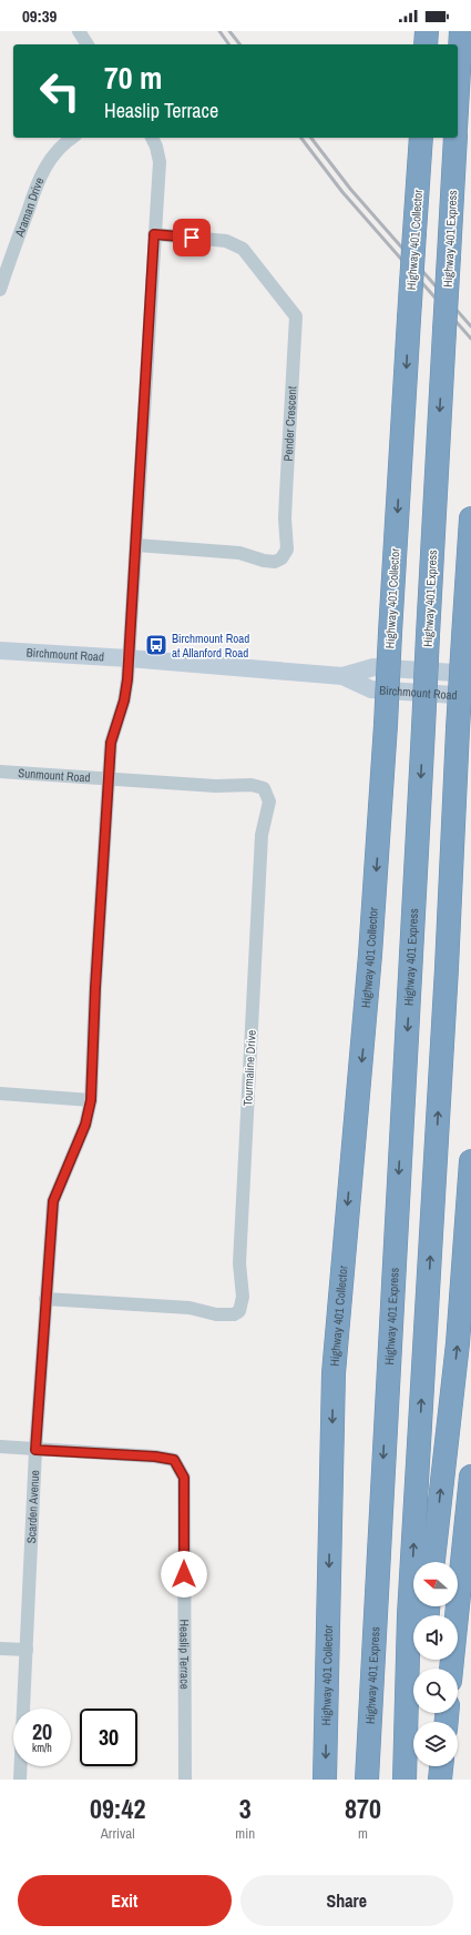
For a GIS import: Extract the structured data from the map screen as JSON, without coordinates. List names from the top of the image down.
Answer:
{
  "streets": {
    "highway": ["Highway 401 Express", "Highway 401 Collector"],
    "main road": ["Birchmount Road"],
    "street": [
      "Araman Drive",
      "Pender Crescent",
      "Sunmount Road",
      "Tourmaline Drive",
      "Scarden Avenue",
      "Heaslip Terrace"
    ]
  },
  "crossings": [
    ["Pender Crescent", "Scarden Avenue"],
    ["Birchmount Road", "Scarden Avenue"],
    ["Sunmount Road", "Tourmaline Drive"],
    ["Sunmount Road", "Scarden Avenue"],
    ["Tourmaline Drive", "Scarden Avenue"],
    ["Scarden Avenue", "Heaslip Terrace"]
  ],
  "places": {
    "bus stop": ["Birchmount Road at Allanford Road"]
  },
  "north": "left",
  "page": {
    "status": "09:39",
    "turn": ["70 m", "Heaslip Terrace"],
    "speed": "20 km/h",
    "limit": "30",
    "eta": [
      "09:42",
      "Arrival",
      "3",
      "min",
      "870",
      "m"
    ],
    "buttons": ["Exit", "Share"]
  }
}
